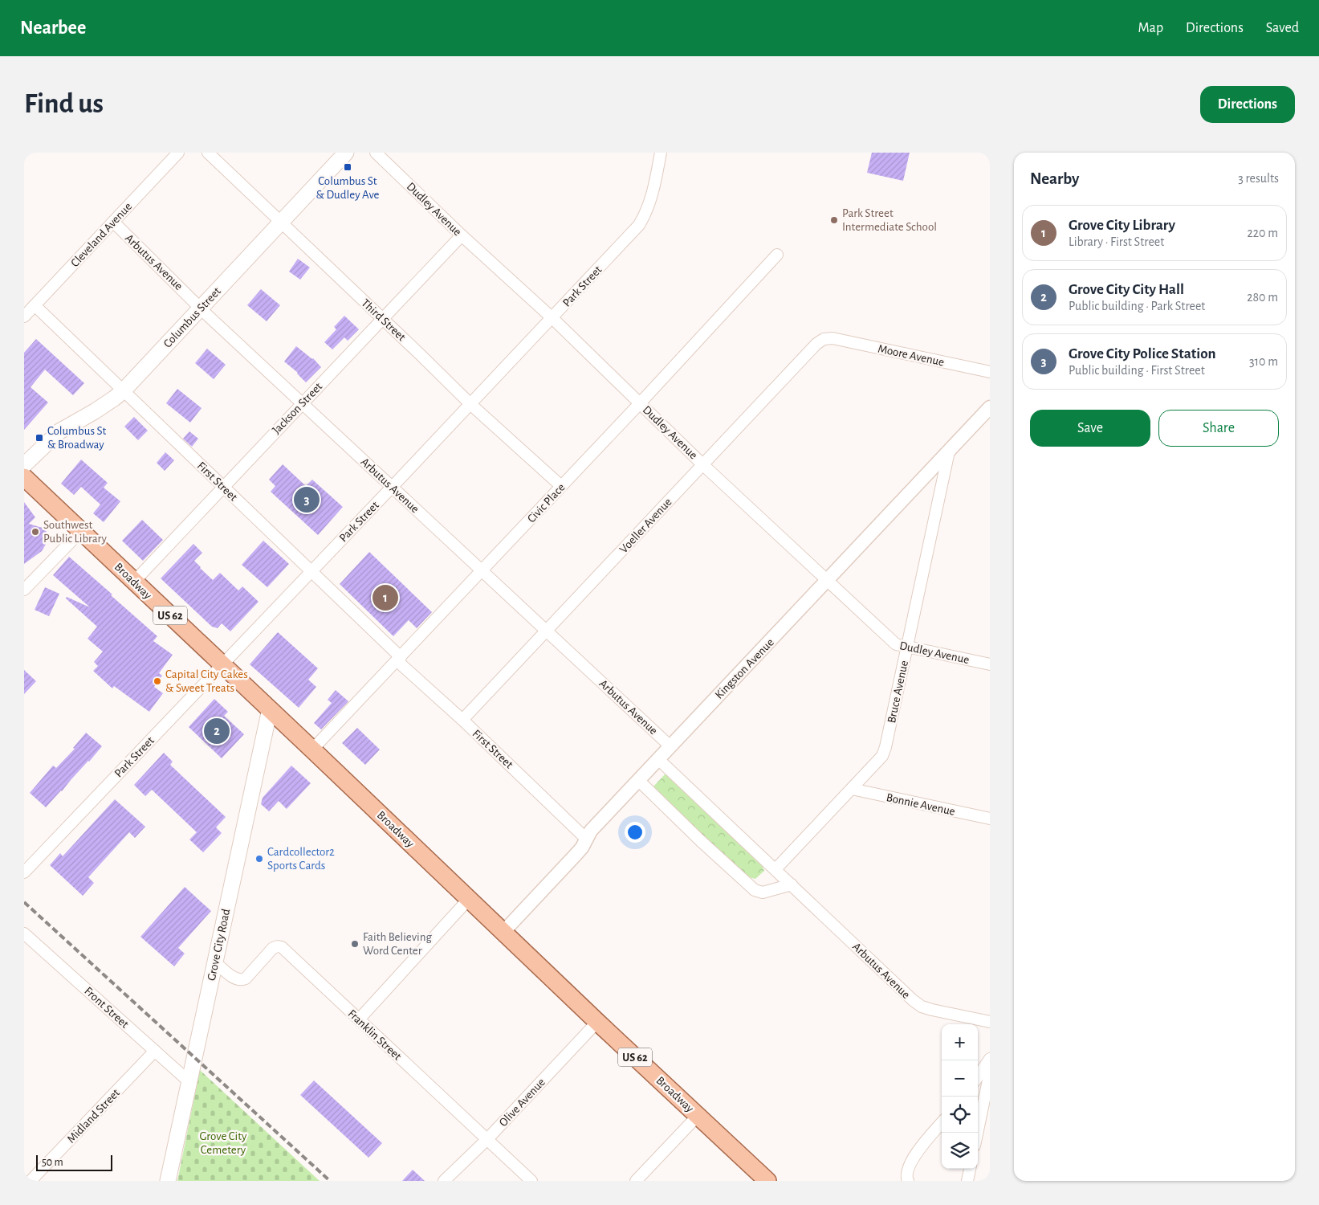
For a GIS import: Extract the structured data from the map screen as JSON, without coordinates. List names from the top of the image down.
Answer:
{
  "streets": {
    "main road": [
      "Columbus Street",
      "Broadway",
      "US 62",
      "Grove City Road"
    ],
    "street": [
      "Dudley Avenue",
      "Cleveland Avenue",
      "Arbutus Avenue",
      "Park Street",
      "Third Street",
      "Moore Avenue",
      "Jackson Street",
      "First Street",
      "Civic Place",
      "Voeller Avenue",
      "Kingston Avenue",
      "Bruce Avenue",
      "Bonnie Avenue",
      "Front Street",
      "Franklin Street",
      "Olive Avenue",
      "Midland Street"
    ]
  },
  "crossings": [
    ["Dudley Avenue", "Park Street"],
    ["Dudley Avenue", "Jackson Street"],
    ["Dudley Avenue", "Civic Place"],
    ["Dudley Avenue", "Voeller Avenue"],
    ["Dudley Avenue", "Kingston Avenue"],
    ["Dudley Avenue", "Bruce Avenue"],
    ["Cleveland Avenue", "Arbutus Avenue"],
    ["Cleveland Avenue", "First Street"],
    ["Arbutus Avenue", "Park Street"],
    ["Arbutus Avenue", "Columbus Street"],
    ["Arbutus Avenue", "Jackson Street"],
    ["Arbutus Avenue", "Civic Place"],
    ["Arbutus Avenue", "Voeller Avenue"],
    ["Arbutus Avenue", "Kingston Avenue"],
    ["Arbutus Avenue", "Bruce Avenue"],
    ["Park Street", "Third Street"],
    ["Park Street", "First Street"],
    ["Park Street", "Broadway"],
    ["Columbus Street", "Third Street"],
    ["Columbus Street", "First Street"],
    ["Third Street", "Jackson Street"],
    ["Third Street", "Civic Place"],
    ["Moore Avenue", "Voeller Avenue"],
    ["Jackson Street", "First Street"],
    ["Jackson Street", "Broadway"],
    ["First Street", "Civic Place"],
    ["First Street", "Voeller Avenue"],
    ["First Street", "Kingston Avenue"],
    ["Civic Place", "Broadway"],
    ["Broadway", "Kingston Avenue"],
    ["Broadway", "Grove City Road"],
    ["Broadway", "Olive Avenue"],
    ["Kingston Avenue", "Bruce Avenue"],
    ["Bruce Avenue", "Bonnie Avenue"],
    ["Grove City Road", "Front Street"],
    ["Grove City Road", "Franklin Street"],
    ["Front Street", "Midland Street"],
    ["Franklin Street", "Olive Avenue"]
  ],
  "parks": ["Grove City Cemetery"],
  "places": {
    "transit": ["Columbus St & Dudley Ave", "Columbus St & Broadway"],
    "other": [
      "Park Street Intermediate School",
      "Southwest Public Library",
      "Capital City Cakes & Sweet Treats",
      "Cardcollector2 Sports Cards",
      "Faith Believing Word Center"
    ]
  },
  "scale_bar": "50 m",
  "page": {
    "header": "Nearbee",
    "nav": ["Map", "Directions", "Saved"],
    "buttons": [
      "Directions",
      ["Save", "Share"]
    ],
    "title": "Find us",
    "heading": ["Nearby", "3 results"],
    "list": [
      {
        "mark": "1",
        "name": "Grove City Library",
        "note": "Library · First Street",
        "value": "220 m"
      },
      {
        "mark": "2",
        "name": "Grove City City Hall",
        "note": "Public building · Park Street",
        "value": "280 m"
      },
      {
        "mark": "3",
        "name": "Grove City Police Station",
        "note": "Public building · First Street",
        "value": "310 m"
      }
    ],
    "pins": ["3", "1", "2"],
    "map_buttons": ["+", "−"],
    "scale": "50 m"
  }
}
